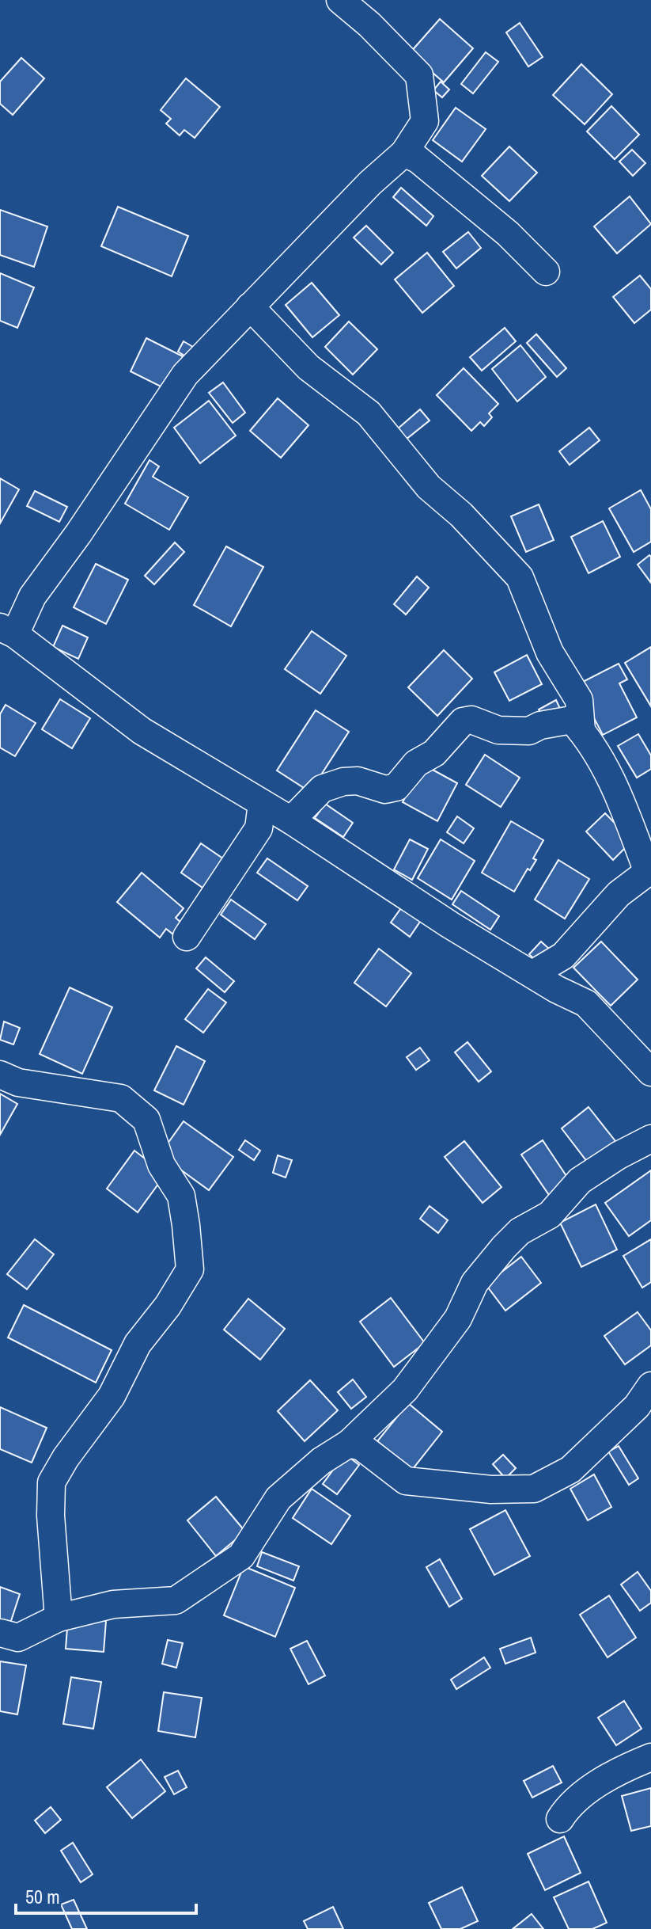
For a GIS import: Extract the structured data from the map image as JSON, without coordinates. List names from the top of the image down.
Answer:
{
  "scale_bar": "50 m"
}
